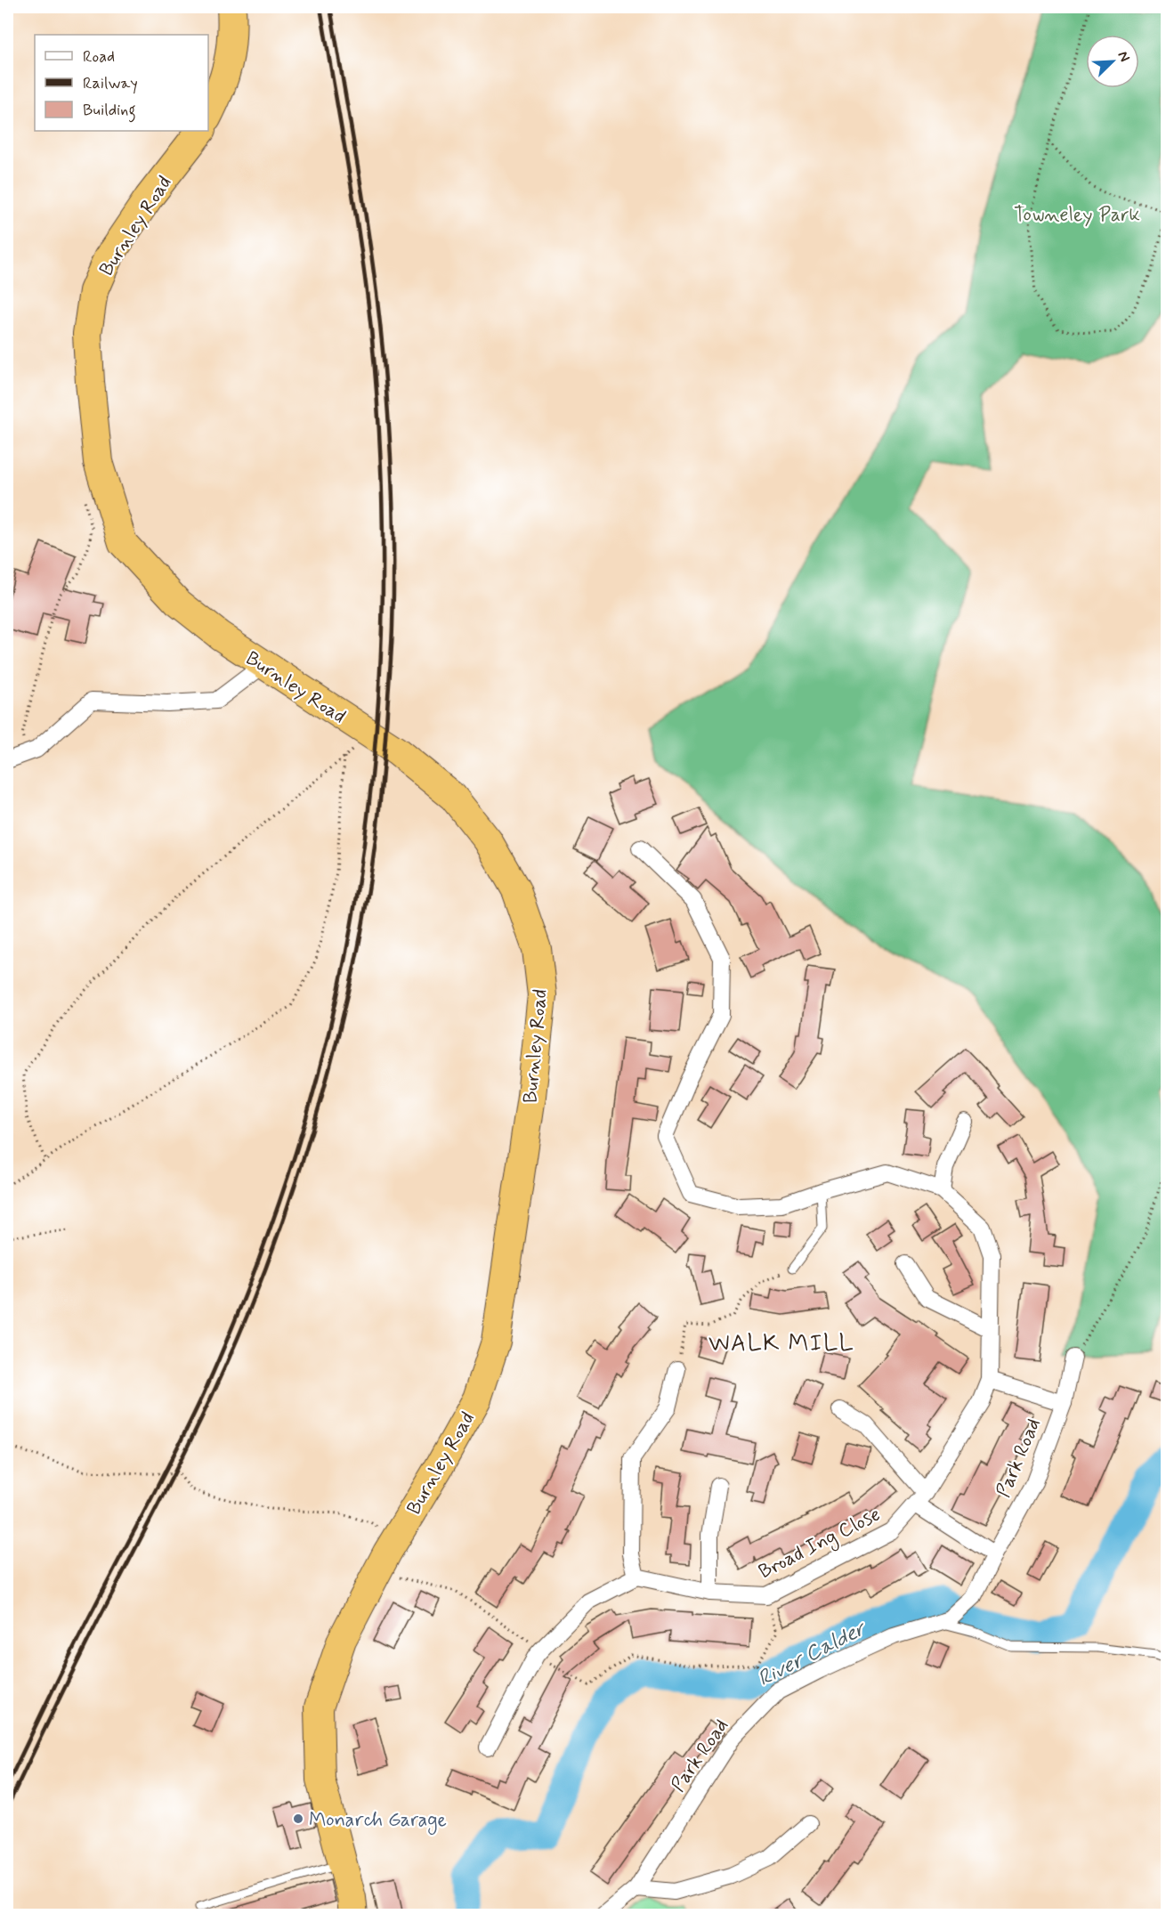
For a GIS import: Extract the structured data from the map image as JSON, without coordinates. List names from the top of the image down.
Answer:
{
  "streets": {
    "highway": ["Burnley Road"],
    "street": ["Park Road", "Broad Ing Close"]
  },
  "districts": ["WALK MILL"],
  "water": ["River Calder"],
  "parks": ["Towneley Park"],
  "places": ["Monarch Garage"],
  "legend": ["Road", "Railway", "Building"],
  "north": "top right"
}
